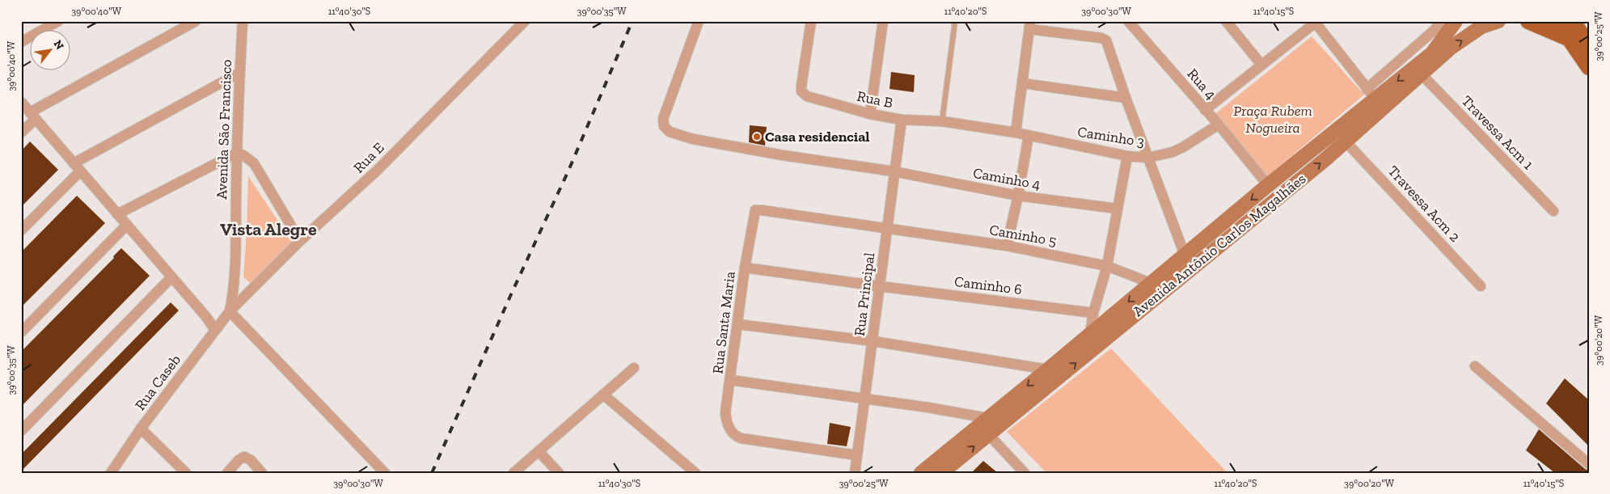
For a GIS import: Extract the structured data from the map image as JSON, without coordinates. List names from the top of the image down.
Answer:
{
  "streets": {
    "main road": ["Avenida Antônio Carlos Magalhães"],
    "street": [
      "Rua 4",
      "Rua B",
      "Avenida São Francisco",
      "Travessa Acm 1",
      "Caminho 3",
      "Rua E",
      "Caminho 4",
      "Travessa Acm 2",
      "Caminho 5",
      "Caminho 6",
      "Rua Principal",
      "Rua Santa Maria",
      "Rua Caseb"
    ]
  },
  "crossings": [
    ["Rua 4", "Caminho 3"],
    ["Rua 4", "Avenida Antônio Carlos Magalhães"],
    ["Rua B", "Caminho 3"],
    ["Rua B", "Rua Principal"],
    ["Avenida São Francisco", "Rua E"],
    ["Avenida São Francisco", "Rua Caseb"],
    ["Travessa Acm 1", "Avenida Antônio Carlos Magalhães"],
    ["Rua E", "Rua Caseb"],
    ["Caminho 4", "Rua Principal"],
    ["Travessa Acm 2", "Avenida Antônio Carlos Magalhães"],
    ["Caminho 5", "Avenida Antônio Carlos Magalhães"],
    ["Caminho 5", "Rua Principal"],
    ["Caminho 5", "Rua Santa Maria"],
    ["Caminho 6", "Rua Principal"],
    ["Rua Principal", "Rua Santa Maria"]
  ],
  "districts": ["Vista Alegre"],
  "parks": ["Praça Rubem Nogueira"],
  "places": ["Casa residencial"],
  "north": "top right",
  "coordinates": [
    "39°00'40\"W",
    "11°40'30\"S",
    "39°00'35\"W",
    "11°40'20\"S",
    "39°00'30\"W",
    "11°40'15\"S",
    "39°00'25\"W",
    "39°00'20\"W"
  ]
}
